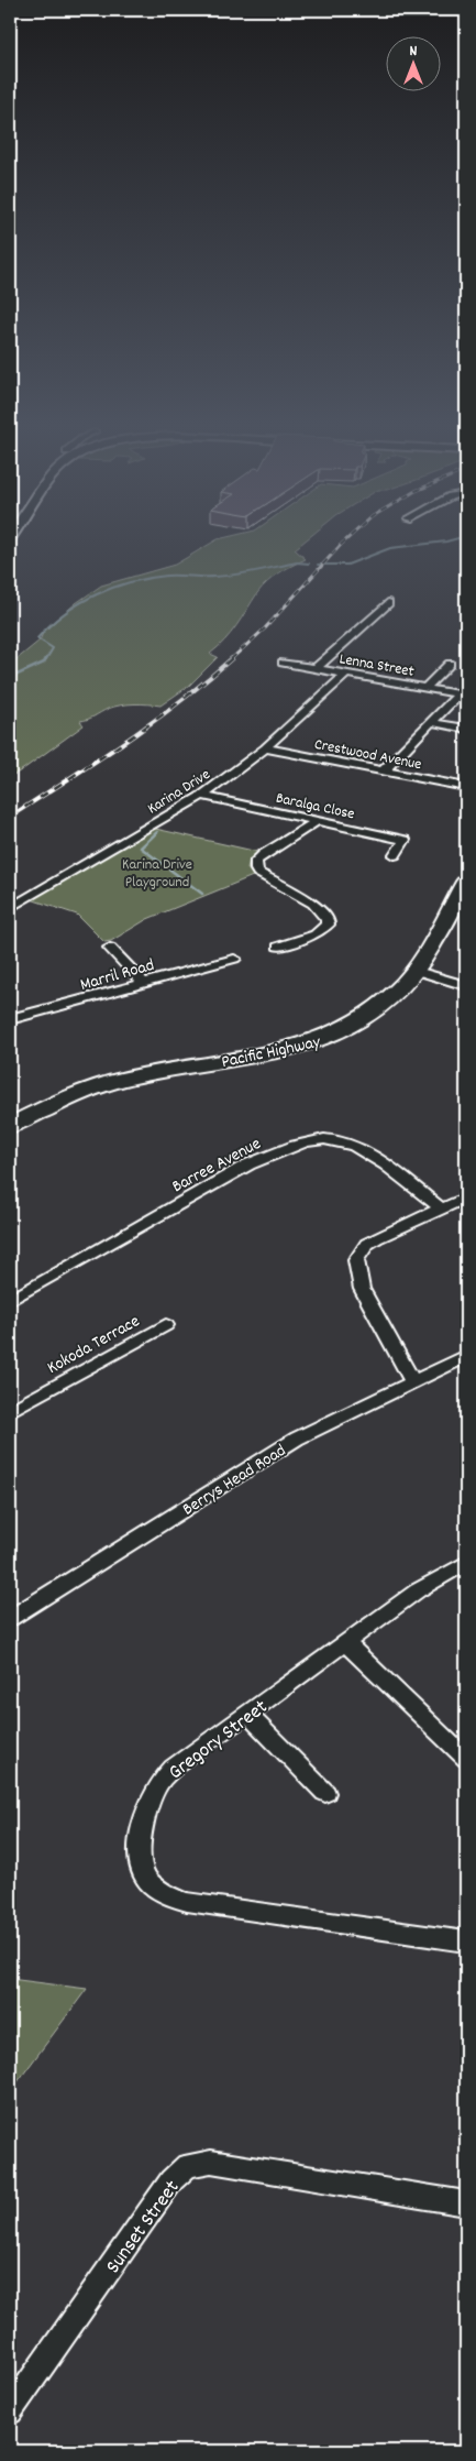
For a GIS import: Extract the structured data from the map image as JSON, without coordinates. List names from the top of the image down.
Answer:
{
  "streets": {
    "main road": ["Pacific Highway"],
    "street": [
      "Lenna Street",
      "Crestwood Avenue",
      "Karina Drive",
      "Baralga Close",
      "Marril Road",
      "Barree Avenue",
      "Kokoda Terrace",
      "Berrys Head Road",
      "Gregory Street",
      "Sunset Street"
    ]
  },
  "crossings": [
    ["Lenna Street", "Karina Drive"],
    ["Crestwood Avenue", "Karina Drive"],
    ["Karina Drive", "Baralga Close"]
  ],
  "parks": ["Karina Drive Playground"],
  "north": "top"
}
